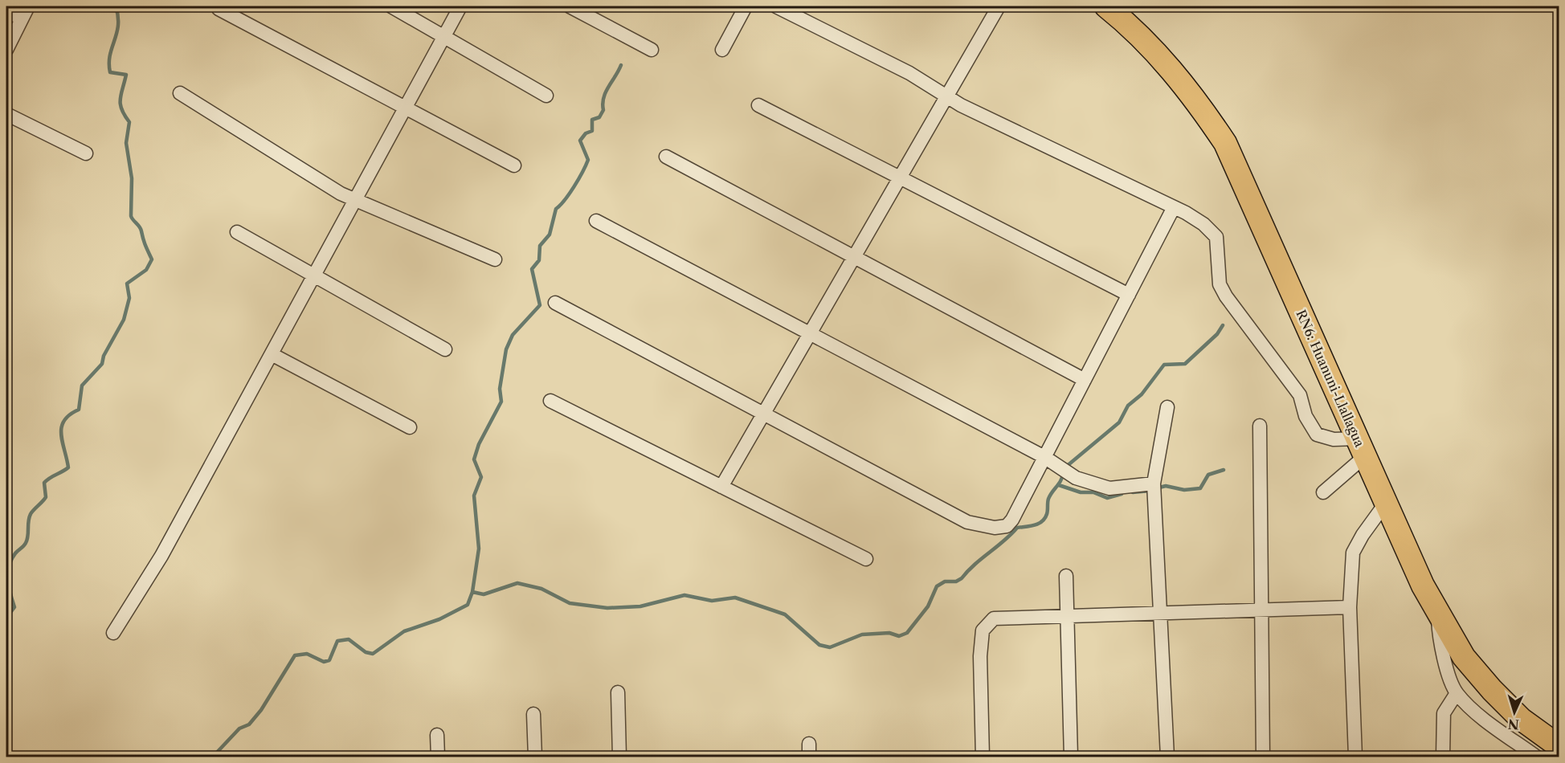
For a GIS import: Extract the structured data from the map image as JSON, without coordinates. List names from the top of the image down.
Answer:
{
  "streets": {
    "highway": ["RN6: Huanuni-Llallagua"]
  },
  "north": "bottom"
}
